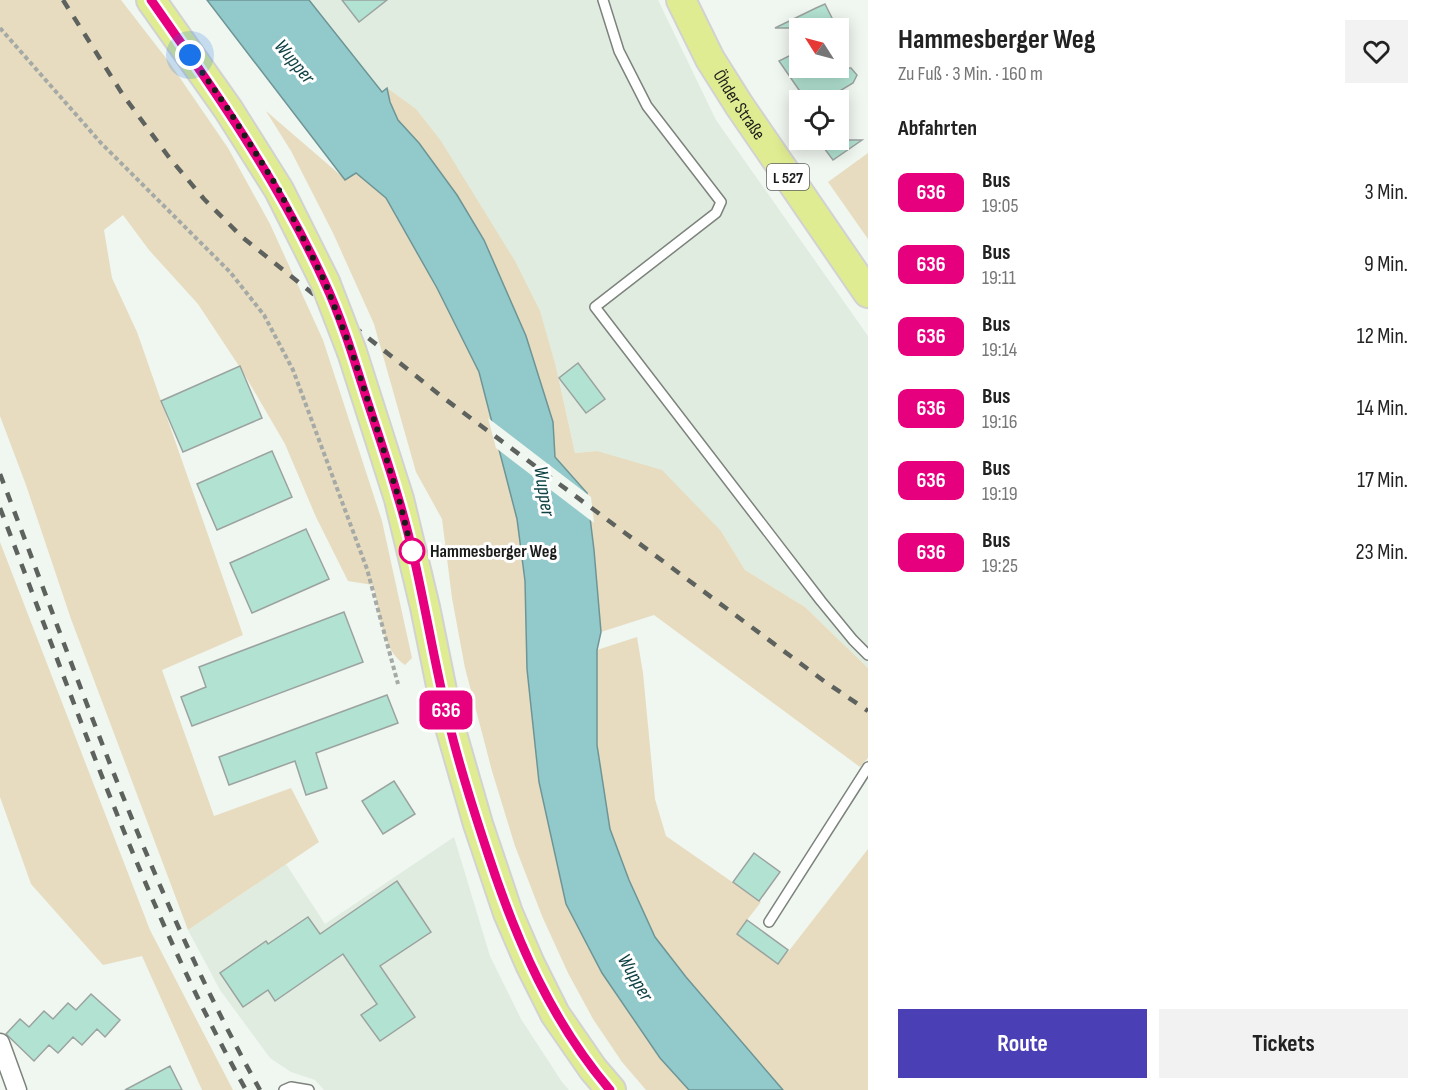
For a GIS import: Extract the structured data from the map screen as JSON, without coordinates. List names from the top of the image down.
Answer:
{
  "streets": {
    "main road": ["Öhder Straße", "L 527"]
  },
  "water": ["Wupper"],
  "places": ["Hammesberger Weg"],
  "lines": ["bus line 636"],
  "north": "top left",
  "page": {
    "on_map": "636",
    "heading": [
      ["Hammesberger Weg", "Zu Fuß · 3 Min. · 160 m"],
      "Abfahrten"
    ],
    "list": [
      {
        "mark": "636",
        "name": "Bus",
        "note": "19:05",
        "value": "3 Min."
      },
      {
        "mark": "636",
        "name": "Bus",
        "note": "19:11",
        "value": "9 Min."
      },
      {
        "mark": "636",
        "name": "Bus",
        "note": "19:14",
        "value": "12 Min."
      },
      {
        "mark": "636",
        "name": "Bus",
        "note": "19:16",
        "value": "14 Min."
      },
      {
        "mark": "636",
        "name": "Bus",
        "note": "19:19",
        "value": "17 Min."
      },
      {
        "mark": "636",
        "name": "Bus",
        "note": "19:25",
        "value": "23 Min."
      }
    ],
    "buttons": ["Route", "Tickets"]
  }
}
